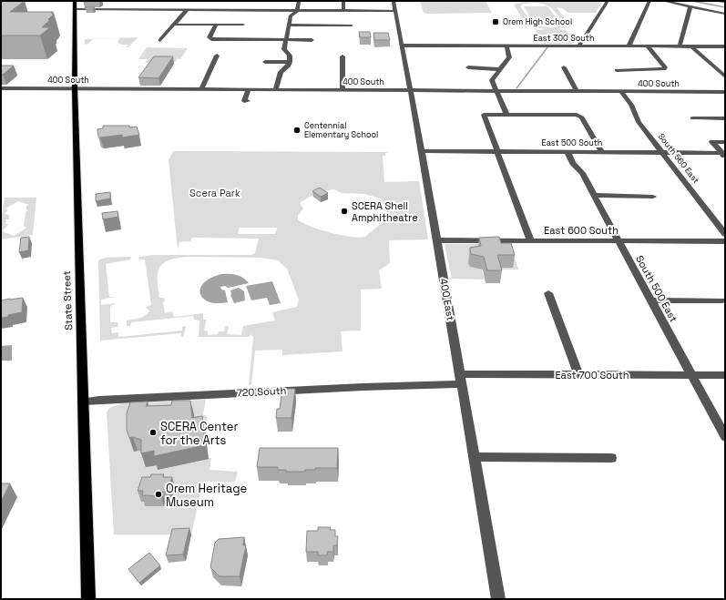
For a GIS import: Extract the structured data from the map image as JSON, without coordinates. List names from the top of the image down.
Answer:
{
  "streets": {
    "main road": ["State Street"],
    "street": [
      "East 300 South",
      "400 South",
      "East 500 South",
      "South 560 East",
      "East 600 South",
      "South 500 East",
      "400 East",
      "East 700 South",
      "720 South"
    ]
  },
  "crossings": [
    ["East 300 South", "400 East"],
    ["400 South", "South 560 East"],
    ["400 South", "400 East"],
    ["400 South", "State Street"],
    ["East 500 South", "South 560 East"],
    ["East 500 South", "South 500 East"],
    ["East 500 South", "400 East"],
    ["East 600 South", "South 500 East"],
    ["East 600 South", "400 East"],
    ["South 500 East", "East 700 South"],
    ["400 East", "East 700 South"],
    ["400 East", "720 South"],
    ["State Street", "720 South"],
    ["East 700 South", "720 South"]
  ],
  "parks": ["Scera Park"],
  "places": [
    "Orem High School",
    "Centennial Elementary School",
    "SCERA Shell Amphitheatre",
    "SCERA Center for the Arts",
    "Orem Heritage Museum"
  ]
}
